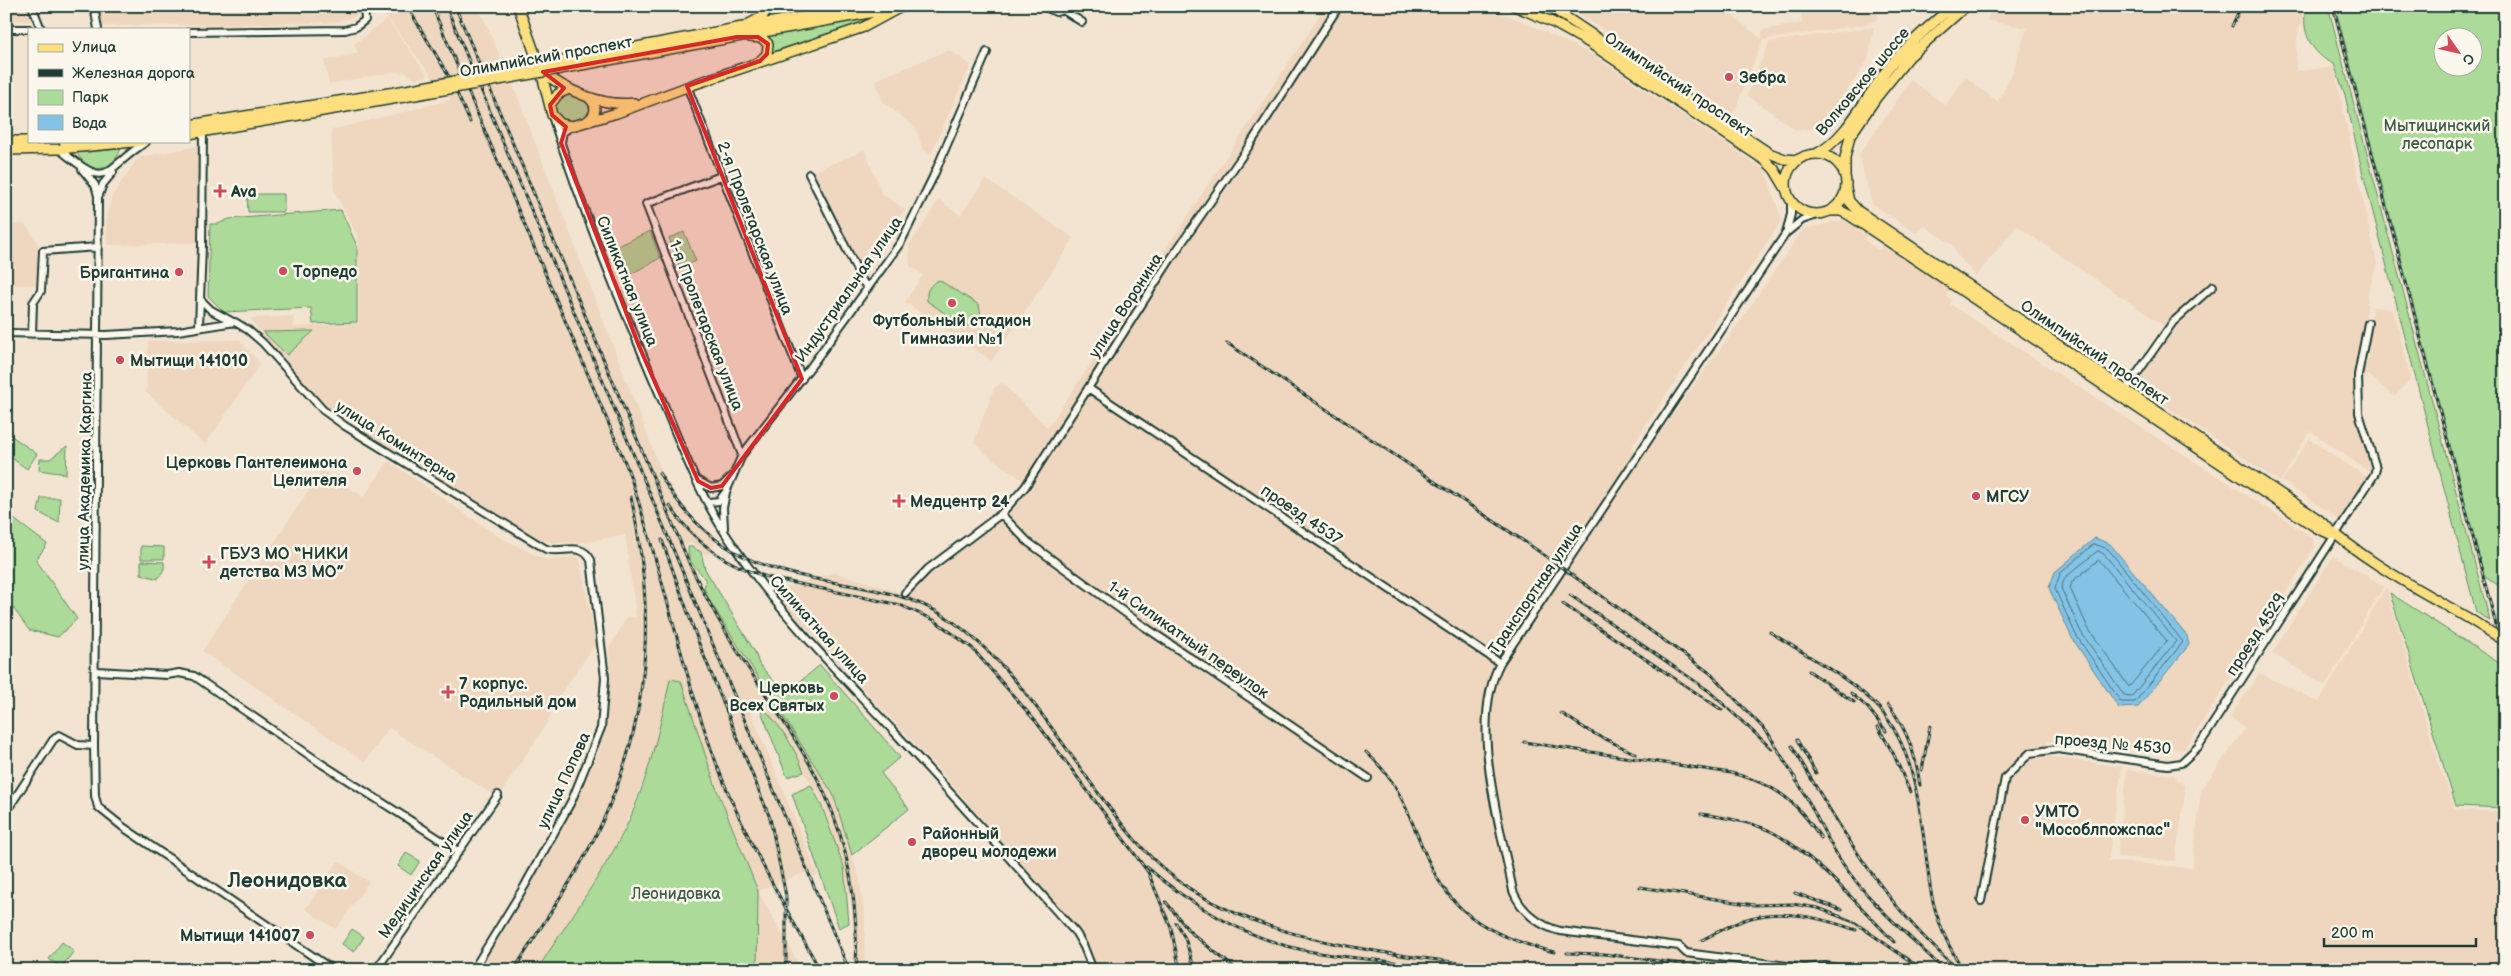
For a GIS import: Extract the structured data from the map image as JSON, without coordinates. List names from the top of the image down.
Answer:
{
  "streets": {
    "main road": ["Олимпийский проспект", "Волковское шоссе"],
    "street": [
      "2-я Пролетарская улица",
      "Силикатная улица",
      "Индустриальная улица",
      "улица Воронина",
      "1-я Пролетарская улица",
      "улица Коминтерна",
      "улица Академика Каргина",
      "проезд 4537",
      "Транспортная улица",
      "проезд 4529",
      "1-й Силикатный переулок",
      "проезд № 4530",
      "улица Попова",
      "Медицинская улица"
    ]
  },
  "crossings": [
    ["Олимпийский проспект", "Волковское шоссе"],
    ["Олимпийский проспект", "Транспортная улица"],
    ["Олимпийский проспект", "проезд 4529"],
    ["Волковское шоссе", "Транспортная улица"],
    ["2-я Пролетарская улица", "Индустриальная улица"],
    ["2-я Пролетарская улица", "1-я Пролетарская улица"],
    ["Силикатная улица", "Индустриальная улица"],
    ["Индустриальная улица", "1-я Пролетарская улица"],
    ["улица Воронина", "проезд 4537"],
    ["улица Воронина", "1-й Силикатный переулок"],
    ["улица Коминтерна", "улица Попова"],
    ["проезд 4537", "Транспортная улица"],
    ["проезд 4529", "проезд № 4530"]
  ],
  "districts": ["Леонидовка"],
  "parks": ["Мытищинский лесопарк", "Леонидовка"],
  "places": {
    "other": [
      "Зебра",
      "Торпедо",
      "Бригантина",
      "Футбольный стадион Гимназии №1",
      "Мытищи 141010",
      "Церковь Пантелеимона Целителя",
      "МГСУ",
      "Церковь Всех Святых",
      "УМТО \"Мособлпожспас\"",
      "Районный дворец молодежи",
      "Мытищи 141007"
    ],
    "health": [
      "Ava",
      "Медцентр 24",
      "ГБУЗ МО “НИКИ детства МЗ МО”",
      "7 корпус. Родильный дом"
    ]
  },
  "legend": [
    "Улица",
    "Железная дорога",
    "Парк",
    "Вода"
  ],
  "scale_bar": "200 m",
  "north": "bottom right"
}
